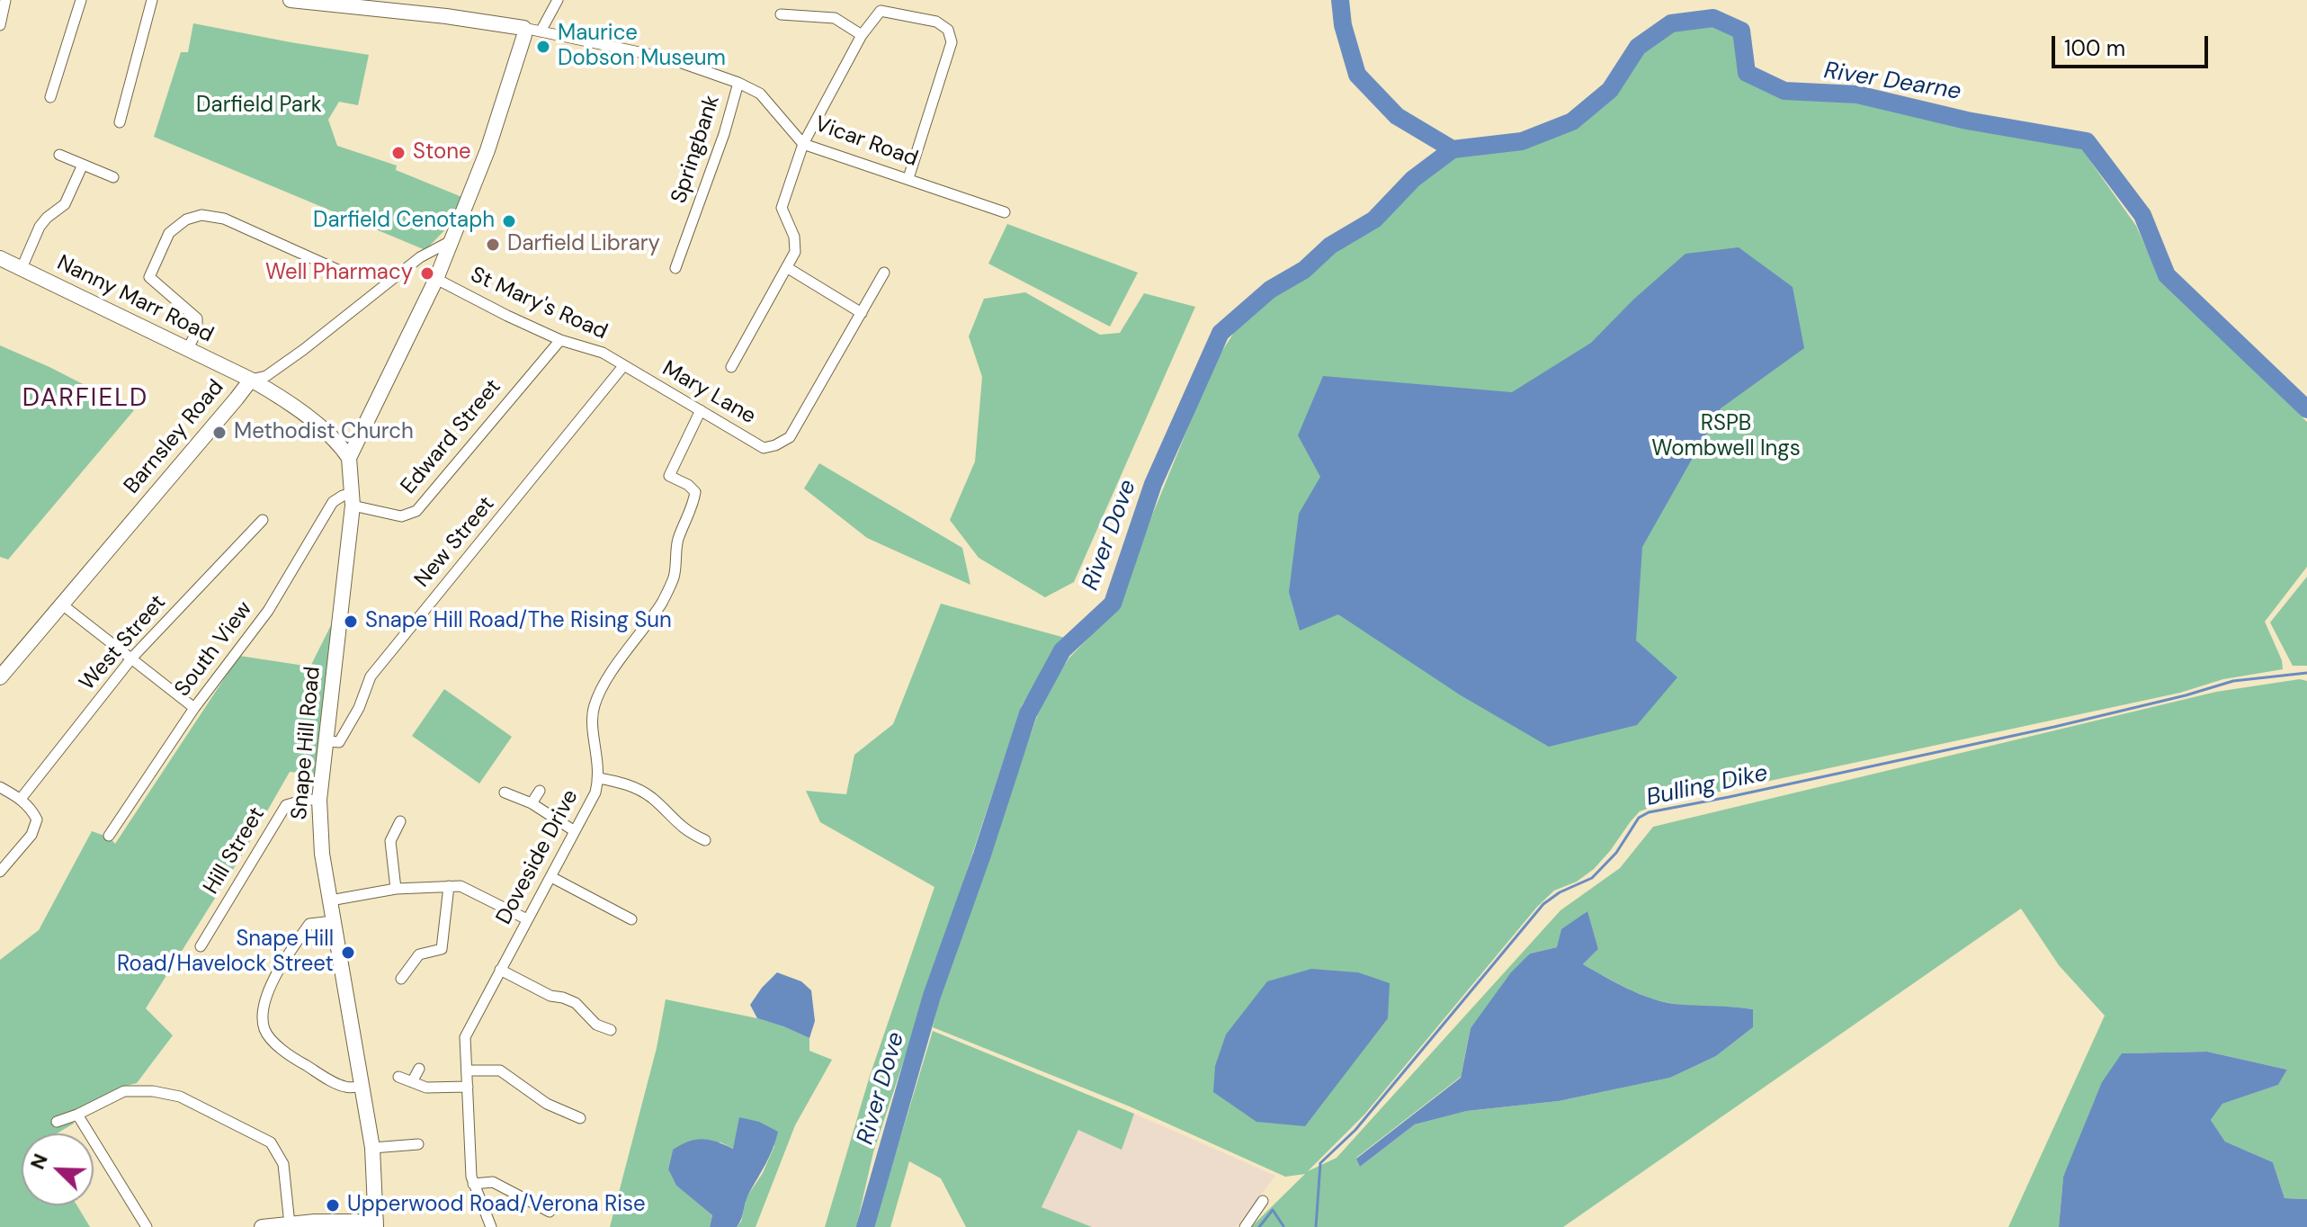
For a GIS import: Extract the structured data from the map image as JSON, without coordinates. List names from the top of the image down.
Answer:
{
  "streets": {
    "street": [
      "Vicar Road",
      "Springbank",
      "Nanny Marr Road",
      "St Mary's Road",
      "Mary Lane",
      "Barnsley Road",
      "Edward Street",
      "New Street",
      "West Street",
      "South View",
      "Snape Hill Road",
      "Hill Street",
      "Doveside Drive"
    ]
  },
  "crossings": [
    ["Vicar Road", "Springbank"],
    ["Nanny Marr Road", "Barnsley Road"],
    ["Nanny Marr Road", "Snape Hill Road"],
    ["St Mary's Road", "Mary Lane"],
    ["St Mary's Road", "Edward Street"],
    ["St Mary's Road", "New Street"],
    ["Mary Lane", "New Street"],
    ["Mary Lane", "Doveside Drive"],
    ["Edward Street", "South View"],
    ["Edward Street", "Snape Hill Road"],
    ["New Street", "Snape Hill Road"],
    ["South View", "Snape Hill Road"],
    ["Snape Hill Road", "Hill Street"]
  ],
  "districts": ["DARFIELD"],
  "water": ["River Dearne", "River Dove", "Bulling Dike"],
  "parks": ["Darfield Park", "RSPB Wombwell Ings"],
  "places": [
    "Maurice Dobson Museum",
    "Stone",
    "Darfield Cenotaph",
    "Darfield Library",
    "Well Pharmacy",
    "Methodist Church",
    "Snape Hill Road/The Rising Sun",
    "Snape Hill Road/Havelock Street",
    "Upperwood Road/Verona Rise"
  ],
  "scale_bar": "100 m",
  "north": "top left"
}
